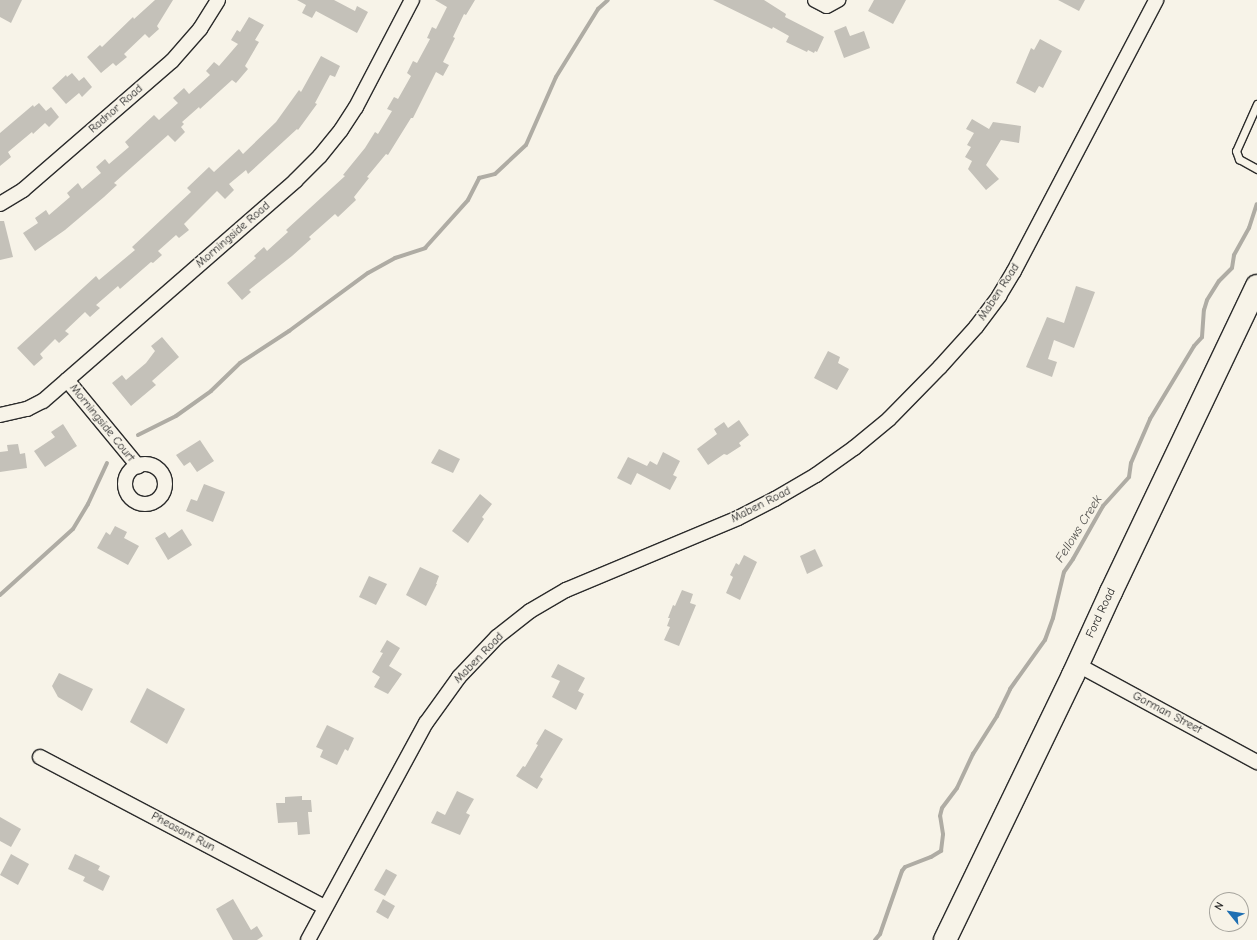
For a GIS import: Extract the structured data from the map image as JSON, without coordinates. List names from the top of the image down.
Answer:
{
  "streets": {
    "main road": ["Ford Road"],
    "street": [
      "Radnor Road",
      "Morningside Road",
      "Maben Road",
      "Morningside Court",
      "Gorman Street",
      "Pheasant Run"
    ]
  },
  "crossings": [
    ["Morningside Road", "Morningside Court"],
    ["Maben Road", "Pheasant Run"],
    ["Ford Road", "Gorman Street"]
  ],
  "water": ["Fellows Creek"],
  "north": "top left"
}
